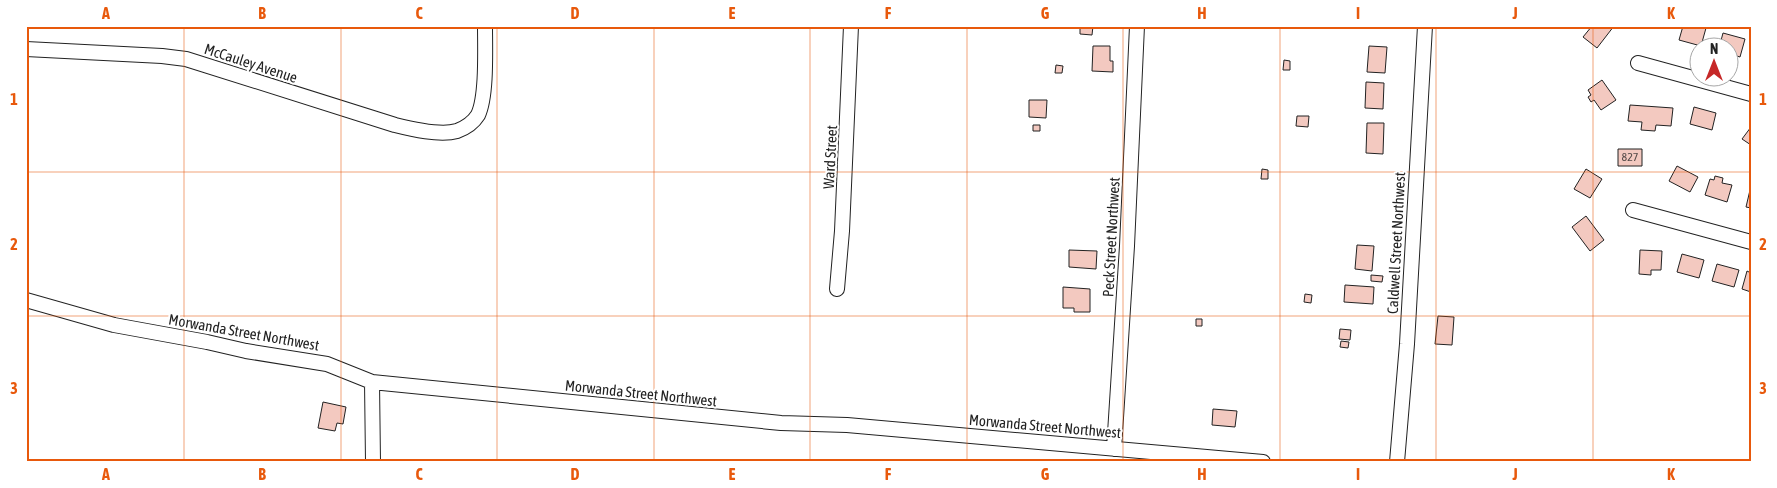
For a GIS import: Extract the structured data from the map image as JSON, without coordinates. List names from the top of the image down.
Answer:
{
  "streets": {
    "street": [
      "McCauley Avenue",
      "Ward Street",
      "Peck Street Northwest",
      "Caldwell Street Northwest",
      "Morwanda Street Northwest"
    ]
  },
  "crossings": [
    ["Peck Street Northwest", "Morwanda Street Northwest"]
  ],
  "house_numbers": ["827"],
  "north": "top",
  "grid": {
    "columns": [
      "A",
      "B",
      "C",
      "D",
      "E",
      "F",
      "G",
      "H",
      "I",
      "J",
      "K"
    ],
    "rows": ["1", "2", "3"]
  }
}
